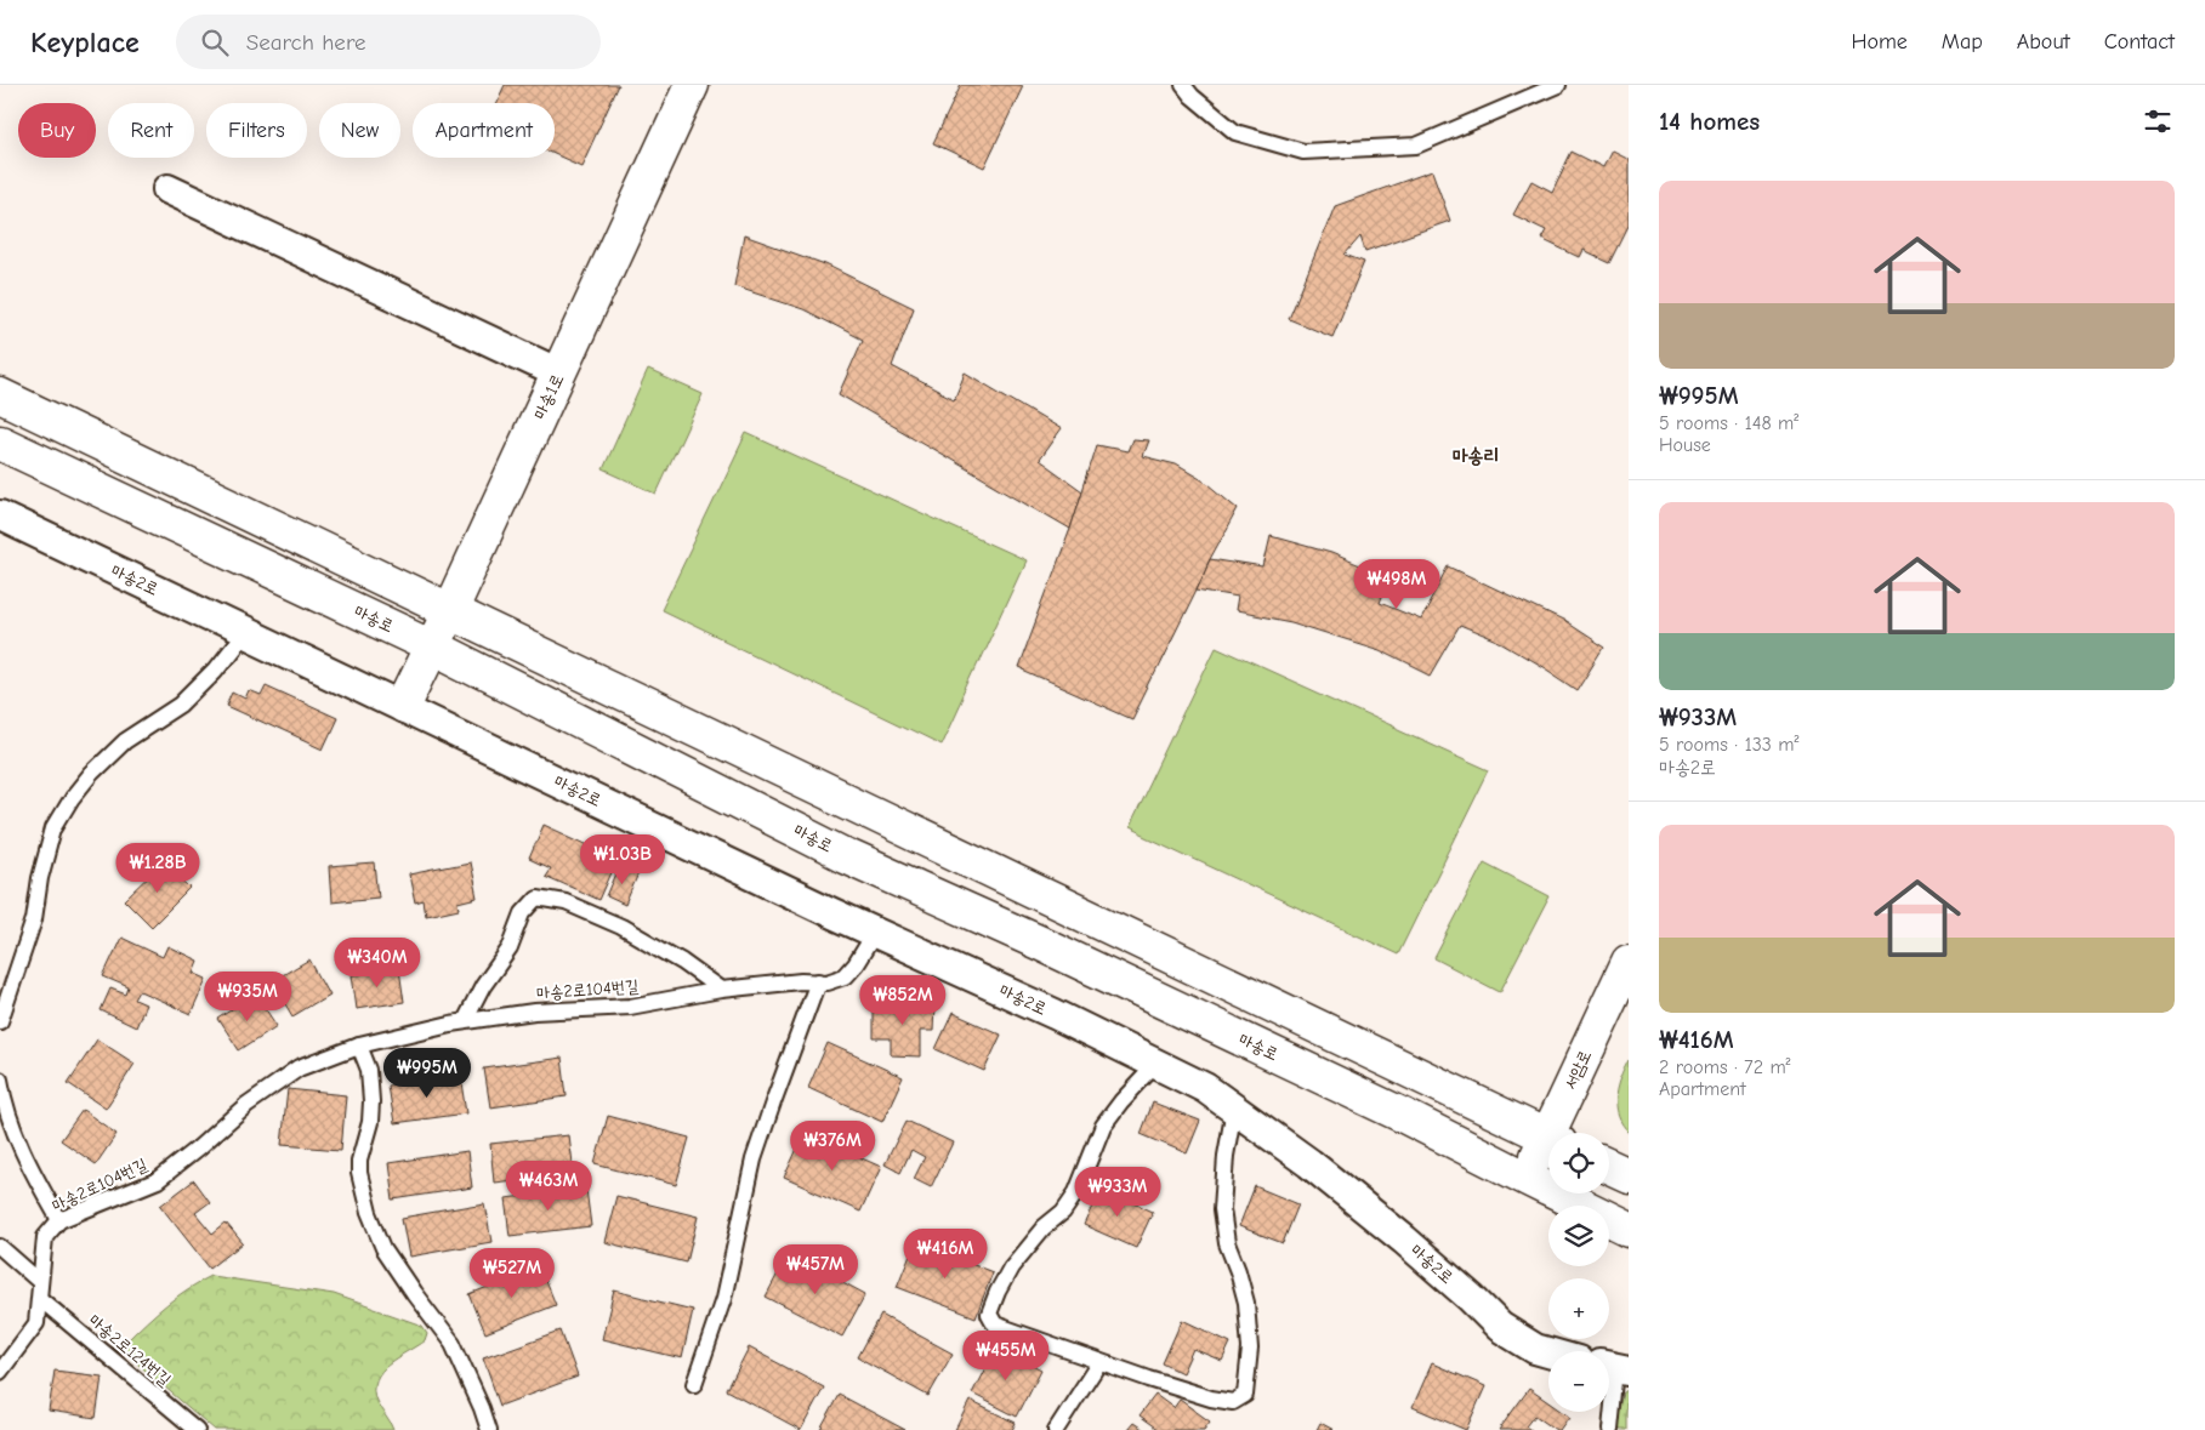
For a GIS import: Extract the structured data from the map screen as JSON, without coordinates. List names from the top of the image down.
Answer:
{
  "streets": {
    "street": [
      "마송1로",
      "마송2로",
      "마송로",
      "서암로"
    ],
    "lane": ["마송2로104번길", "마송2로124번길"]
  },
  "crossings": [
    ["마송1로", "마송2로"],
    ["마송1로", "마송로"],
    ["마송2로", "마송2로104번길"],
    ["마송로", "서암로"],
    ["마송2로104번길", "마송2로124번길"]
  ],
  "districts": ["마송리"],
  "page": {
    "header": "Keyplace",
    "search": "Search here",
    "nav": [
      "Home",
      "Map",
      "About",
      "Contact"
    ],
    "heading": "14 homes",
    "chip": [
      "Buy",
      "Rent",
      "Filters",
      "New",
      "Apartment"
    ],
    "list": [
      {
        "name": "₩995M",
        "note": "5 rooms · 148 m² · House"
      },
      {
        "name": "₩933M",
        "note": "5 rooms · 133 m² · 마송2로"
      },
      {
        "name": "₩416M",
        "note": "2 rooms · 72 m² · Apartment"
      }
    ],
    "price": [
      "₩498M",
      "₩1.03B",
      "₩1.28B",
      "₩340M",
      "₩935M",
      "₩852M",
      "₩995M",
      "₩376M",
      "₩463M",
      "₩933M",
      "₩416M",
      "₩457M",
      "₩527M",
      "₩455M"
    ],
    "map_buttons": ["+", "−"]
  }
}
